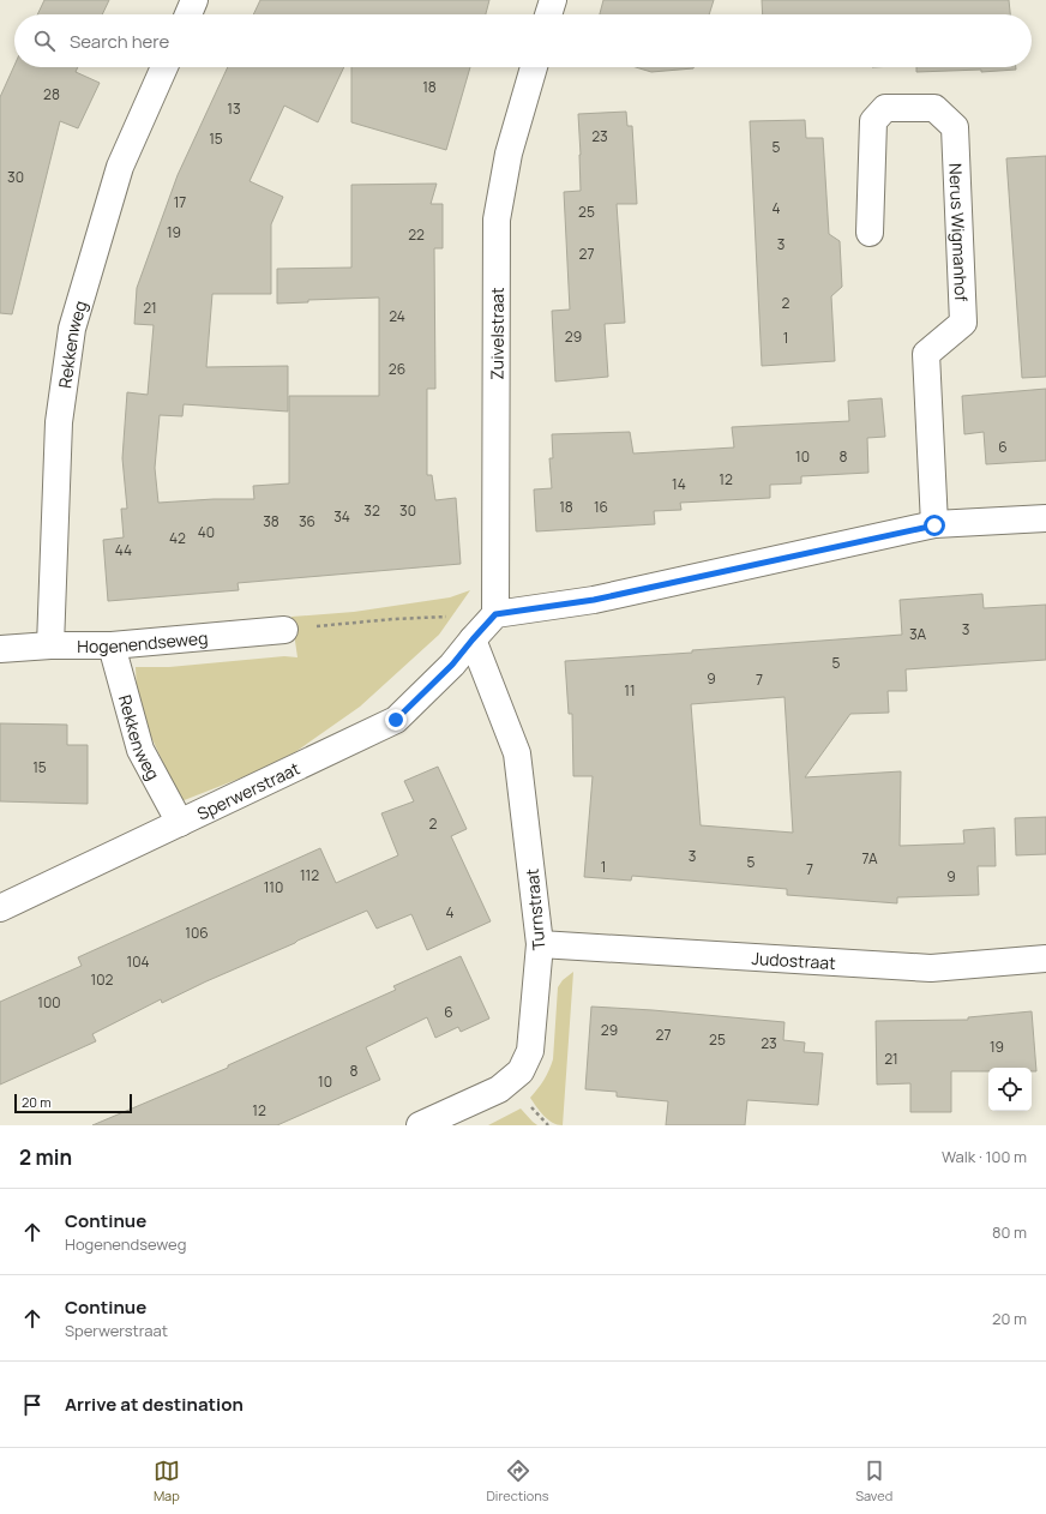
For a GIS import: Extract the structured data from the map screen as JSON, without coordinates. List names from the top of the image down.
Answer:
{
  "streets": {
    "street": [
      "Nerus Wigmanhof",
      "Zuivelstraat",
      "Rekkenweg",
      "Hogenendseweg",
      "Sperwerstraat",
      "Turnstraat",
      "Judostraat"
    ]
  },
  "crossings": [
    ["Rekkenweg", "Hogenendseweg"],
    ["Rekkenweg", "Sperwerstraat"],
    ["Sperwerstraat", "Turnstraat"],
    ["Turnstraat", "Judostraat"]
  ],
  "house_numbers": [
    "18",
    "28",
    "13",
    "23",
    "15",
    "5",
    "30",
    "17",
    "4",
    "25",
    "19",
    "22",
    "3",
    "27",
    "2",
    "21",
    "24",
    "29",
    "1",
    "26",
    "6",
    "10",
    "8",
    "12",
    "14",
    "18",
    "16",
    "32",
    "30",
    "34",
    "38",
    "36",
    "40",
    "42",
    "44",
    "3",
    "3A",
    "5",
    "9",
    "7",
    "11",
    "15",
    "2",
    "3",
    "7A",
    "5",
    "1",
    "7",
    "112",
    "9",
    "110",
    "4",
    "106",
    "104",
    "102",
    "100",
    "6",
    "29",
    "27",
    "25",
    "23",
    "19",
    "21",
    "8",
    "10",
    "12"
  ],
  "scale_bar": "20 m",
  "page": {
    "search": "Search here",
    "scale": "20 m",
    "heading": ["2 min", "Walk · 100 m"],
    "list": [
      ["Continue", "Hogenendseweg", "80 m"],
      ["Continue", "Sperwerstraat", "20 m"],
      "Arrive at destination"
    ],
    "nav": ["Map", "Directions", "Saved"]
  }
}
